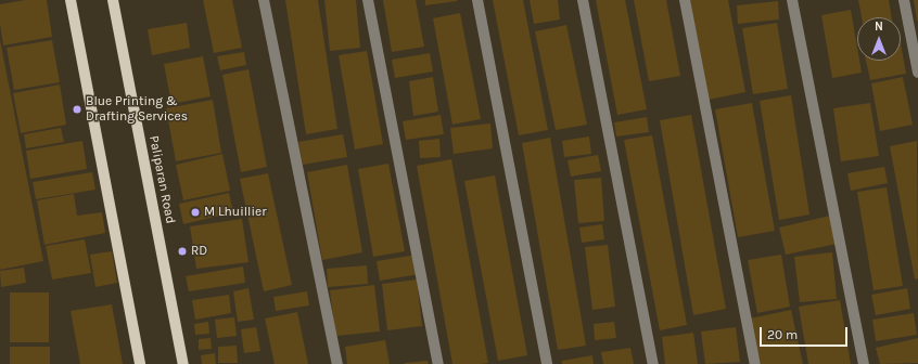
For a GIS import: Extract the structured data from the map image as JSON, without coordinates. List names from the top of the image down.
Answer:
{
  "streets": {
    "main road": ["Paliparan Road"]
  },
  "places": ["Blue Printing & Drafting Services", "M Lhuillier", "RD"],
  "scale_bar": "20 m",
  "north": "top"
}
